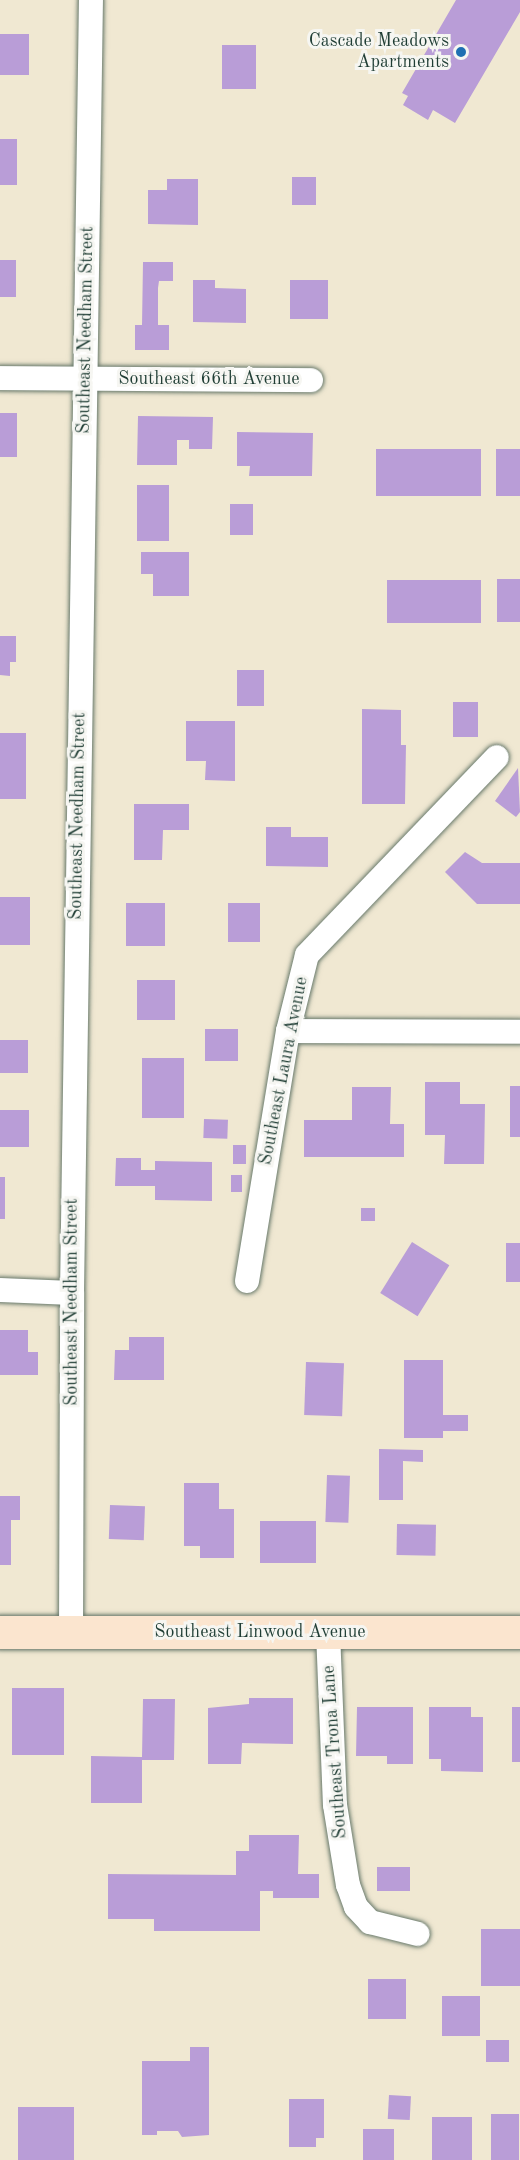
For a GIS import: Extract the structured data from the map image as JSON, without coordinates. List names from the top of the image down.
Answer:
{
  "streets": {
    "main road": ["Southeast Linwood Avenue"],
    "street": [
      "Southeast Needham Street",
      "Southeast 66th Avenue",
      "Southeast Laura Avenue",
      "Southeast Trona Lane"
    ]
  },
  "crossings": [
    ["Southeast Needham Street", "Southeast 66th Avenue"],
    ["Southeast Needham Street", "Southeast Linwood Avenue"],
    ["Southeast Linwood Avenue", "Southeast Trona Lane"]
  ],
  "places": ["Cascade Meadows Apartments"]
}
